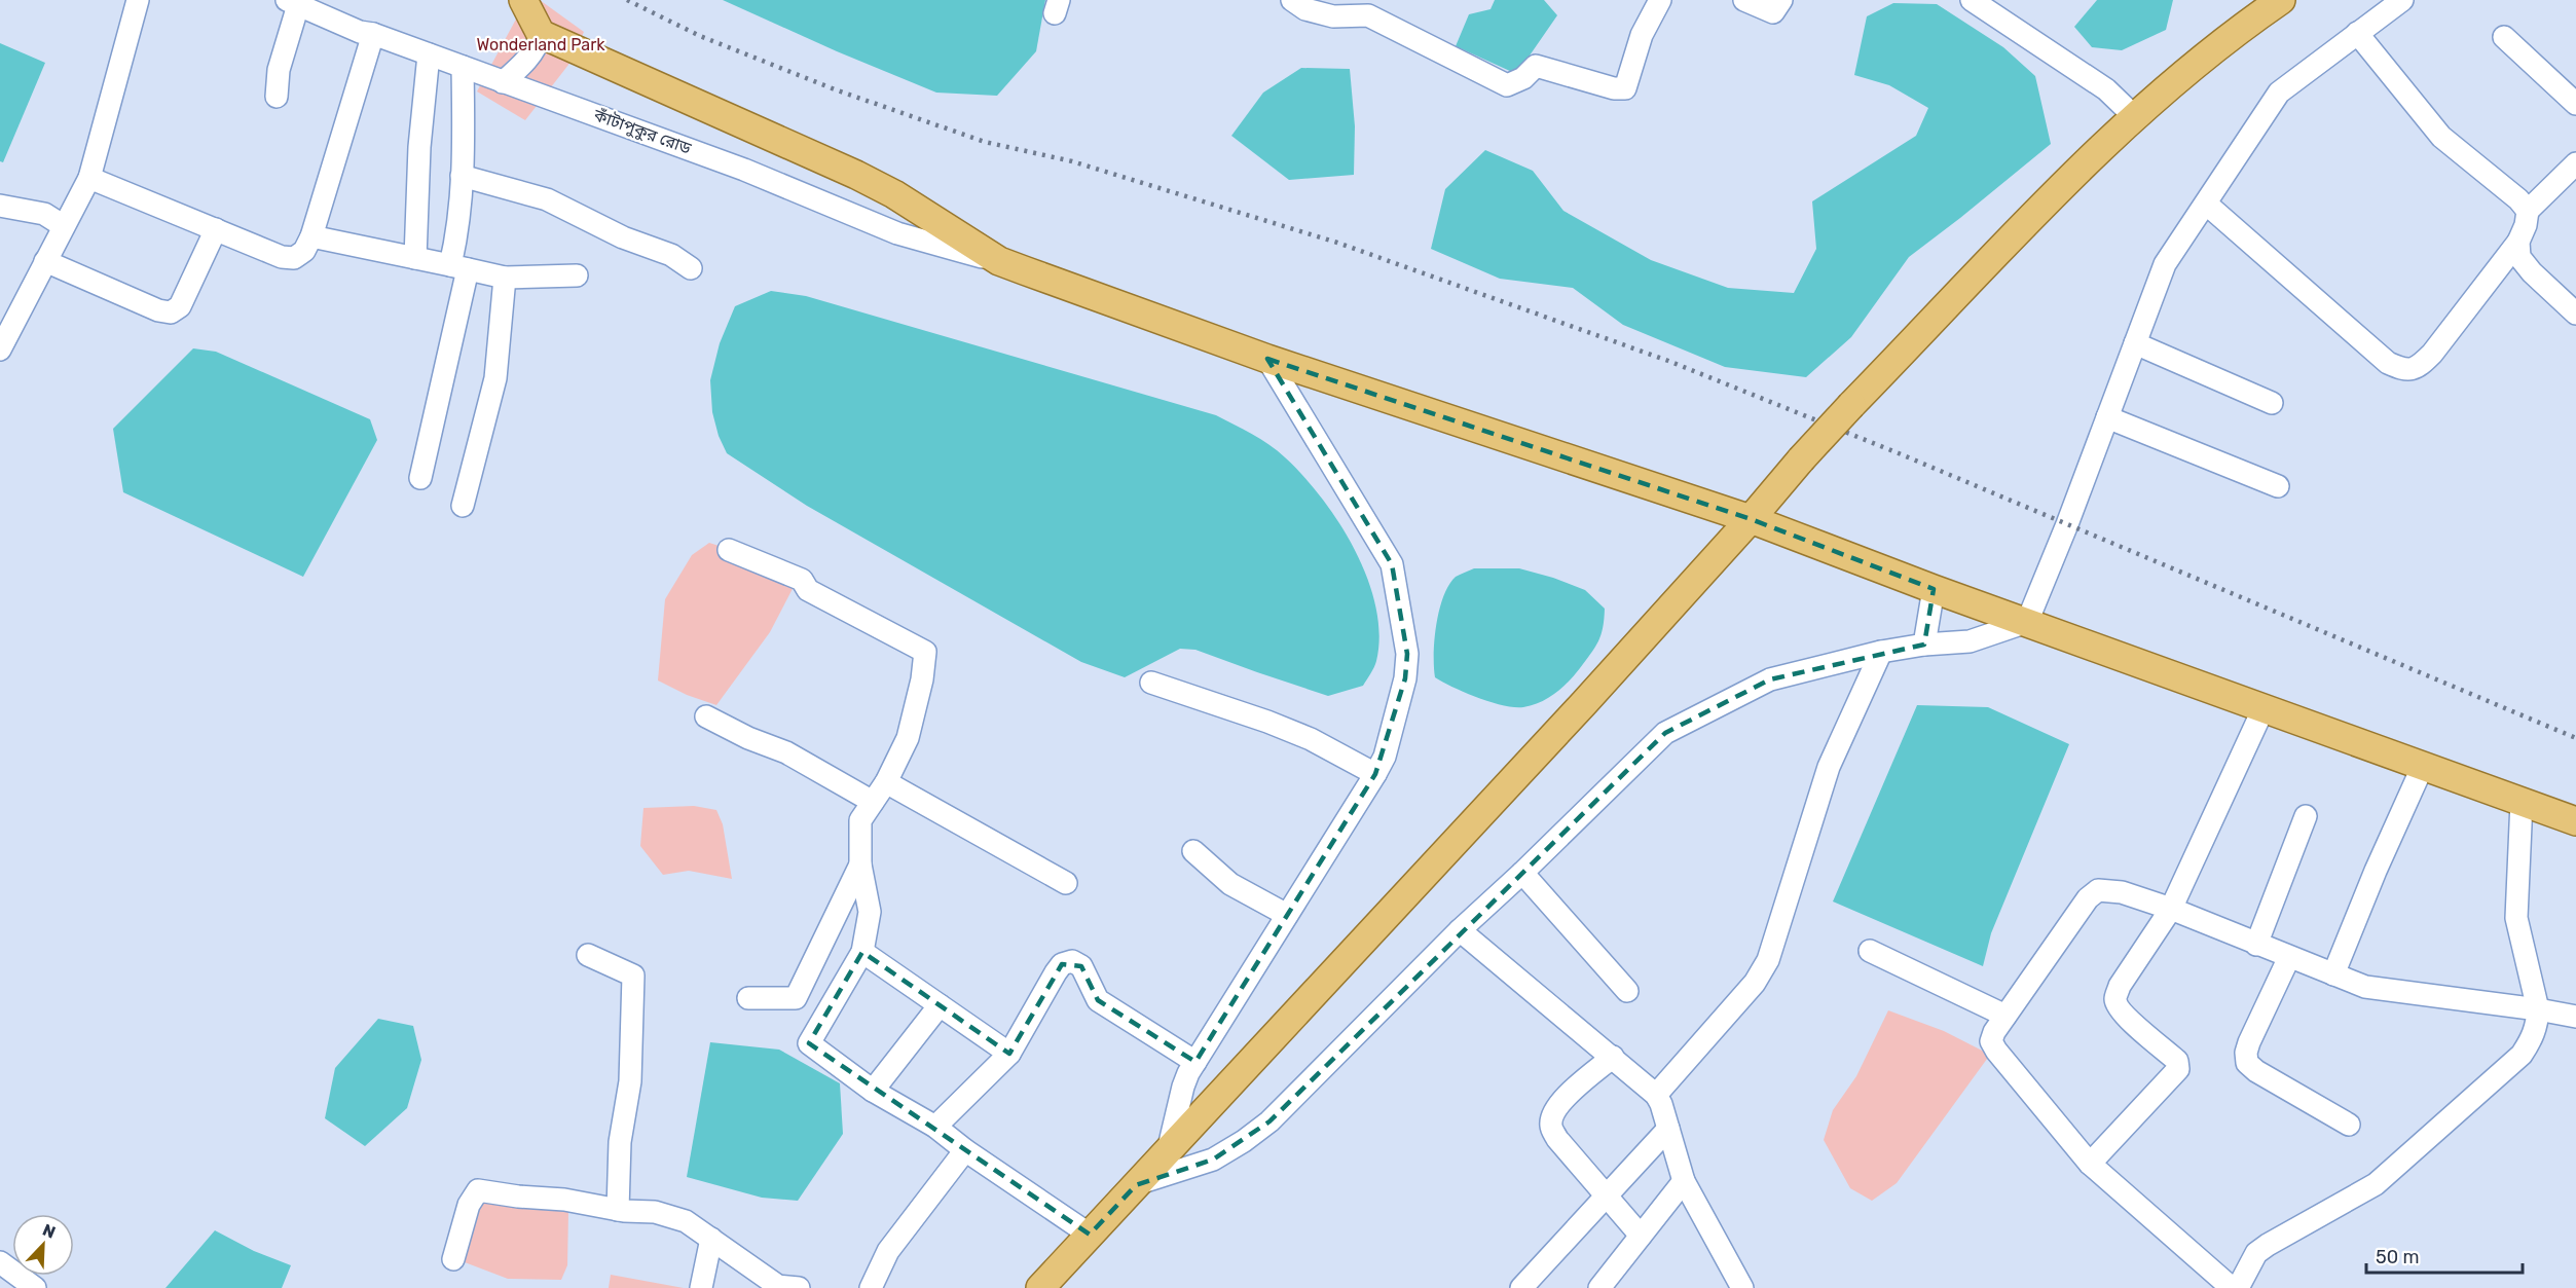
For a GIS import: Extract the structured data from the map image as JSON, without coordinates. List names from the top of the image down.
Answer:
{
  "streets": {
    "street": ["কাঁটাপুকুর রোড"]
  },
  "parks": ["Wonderland Park"],
  "scale_bar": "50 m",
  "north": "top right"
}
